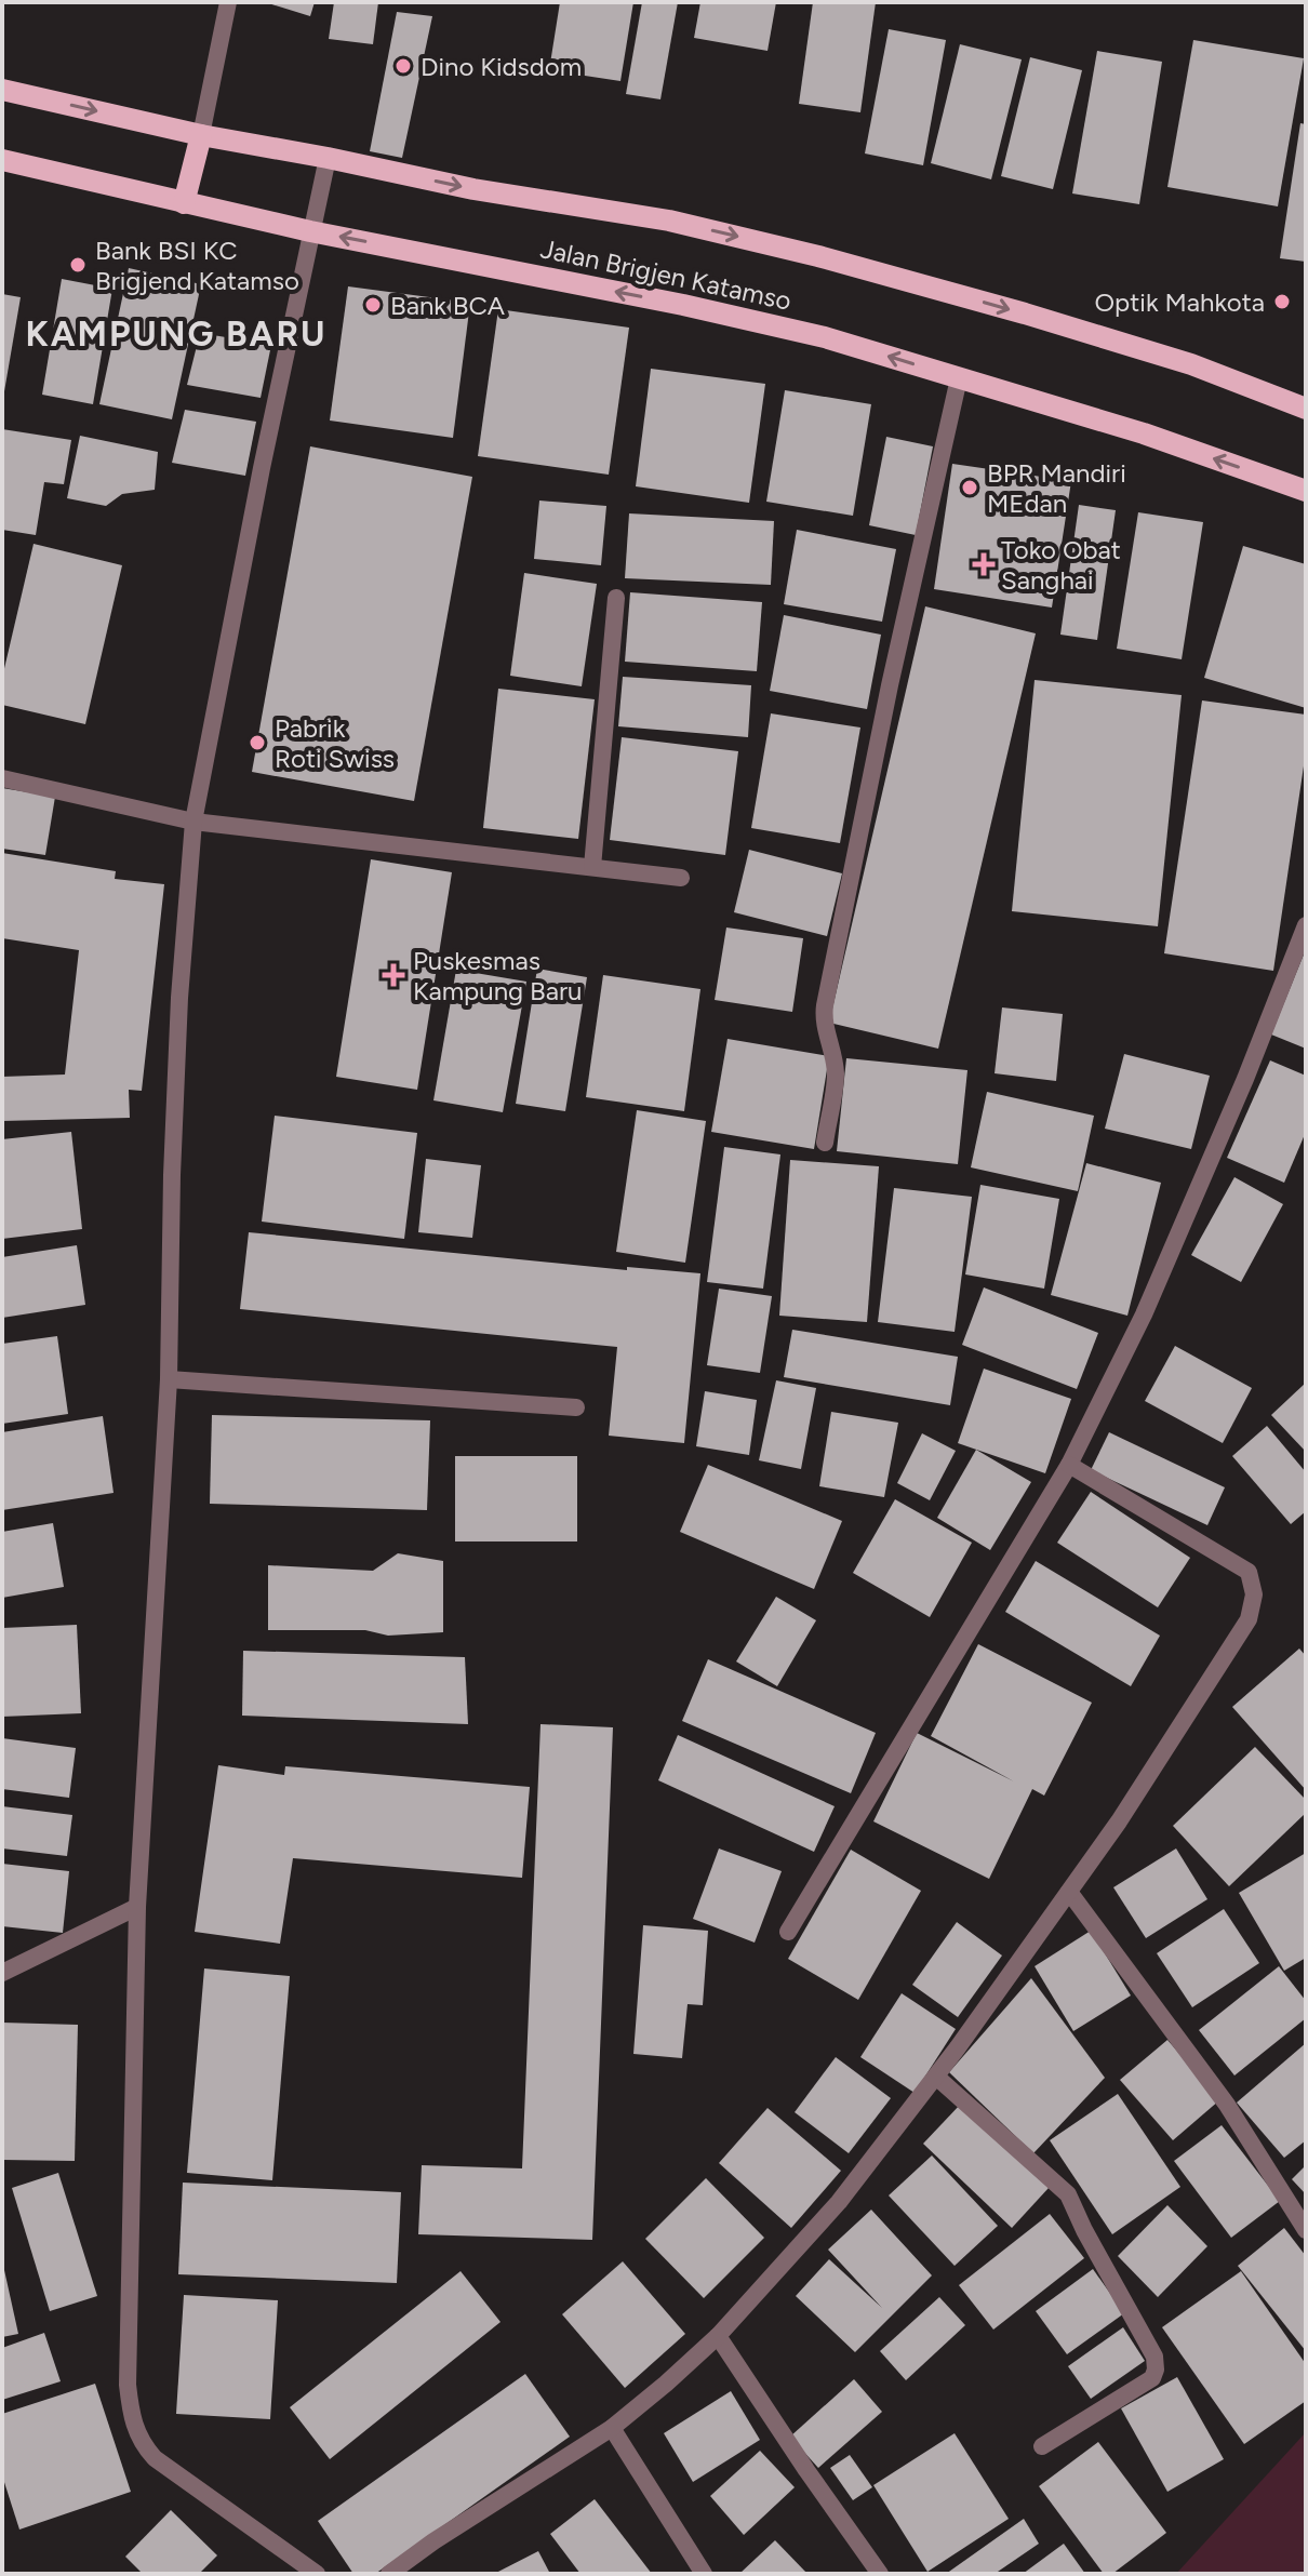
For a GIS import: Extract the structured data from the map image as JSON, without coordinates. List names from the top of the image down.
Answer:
{
  "streets": {
    "main road": ["Jalan Brigjen Katamso"]
  },
  "districts": ["KAMPUNG BARU"],
  "places": {
    "other": [
      "Dino Kidsdom",
      "Bank BSI KC Brigjend Katamso",
      "Optik Mahkota",
      "Bank BCA",
      "BPR Mandiri MEdan",
      "Pabrik Roti Swiss"
    ],
    "health": ["Toko Obat Sanghai", "Puskesmas Kampung Baru"]
  }
}
